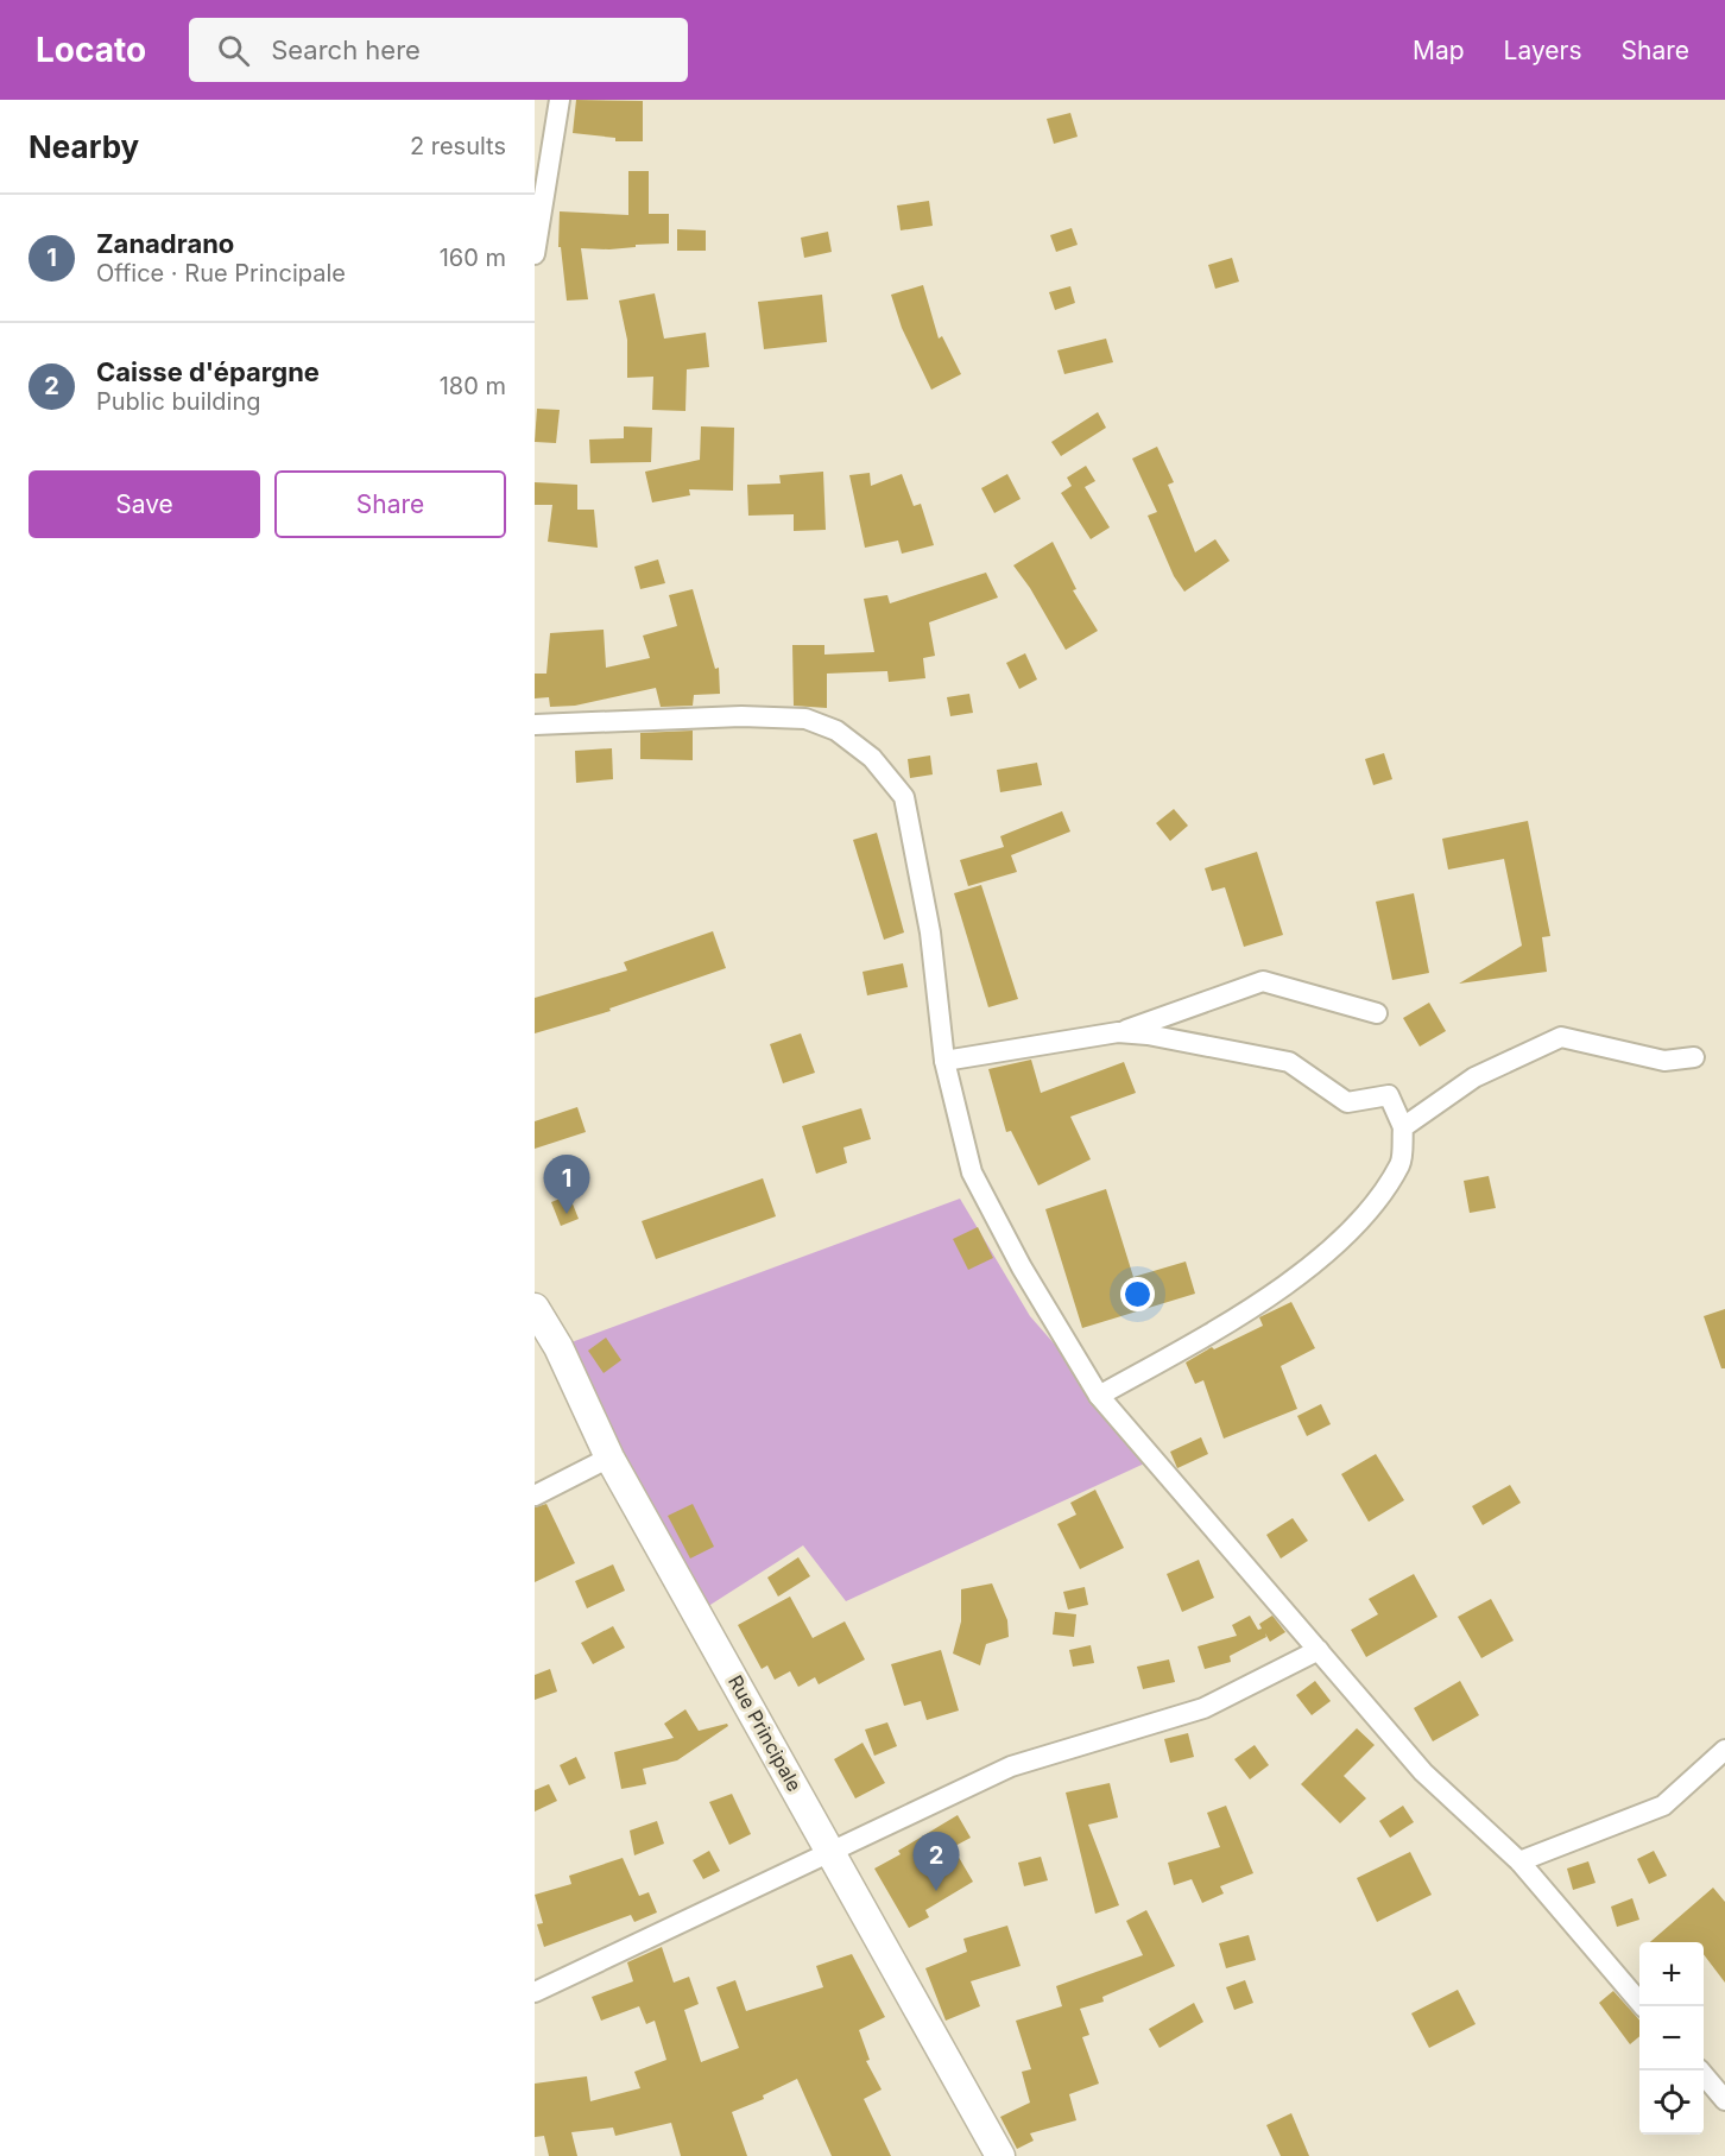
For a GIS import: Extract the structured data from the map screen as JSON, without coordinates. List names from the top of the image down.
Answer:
{
  "streets": {
    "main road": ["Rue Principale"]
  },
  "page": {
    "header": "Locato",
    "search": "Search here",
    "nav": ["Map", "Layers", "Share"],
    "heading": ["Nearby", "2 results"],
    "list": [
      {
        "mark": "1",
        "name": "Zanadrano",
        "note": "Office · Rue Principale",
        "value": "160 m"
      },
      {
        "mark": "2",
        "name": "Caisse d'épargne",
        "note": "Public building",
        "value": "180 m"
      }
    ],
    "buttons": ["Save", "Share"],
    "pins": ["1", "2"],
    "map_buttons": ["+", "−"]
  }
}
